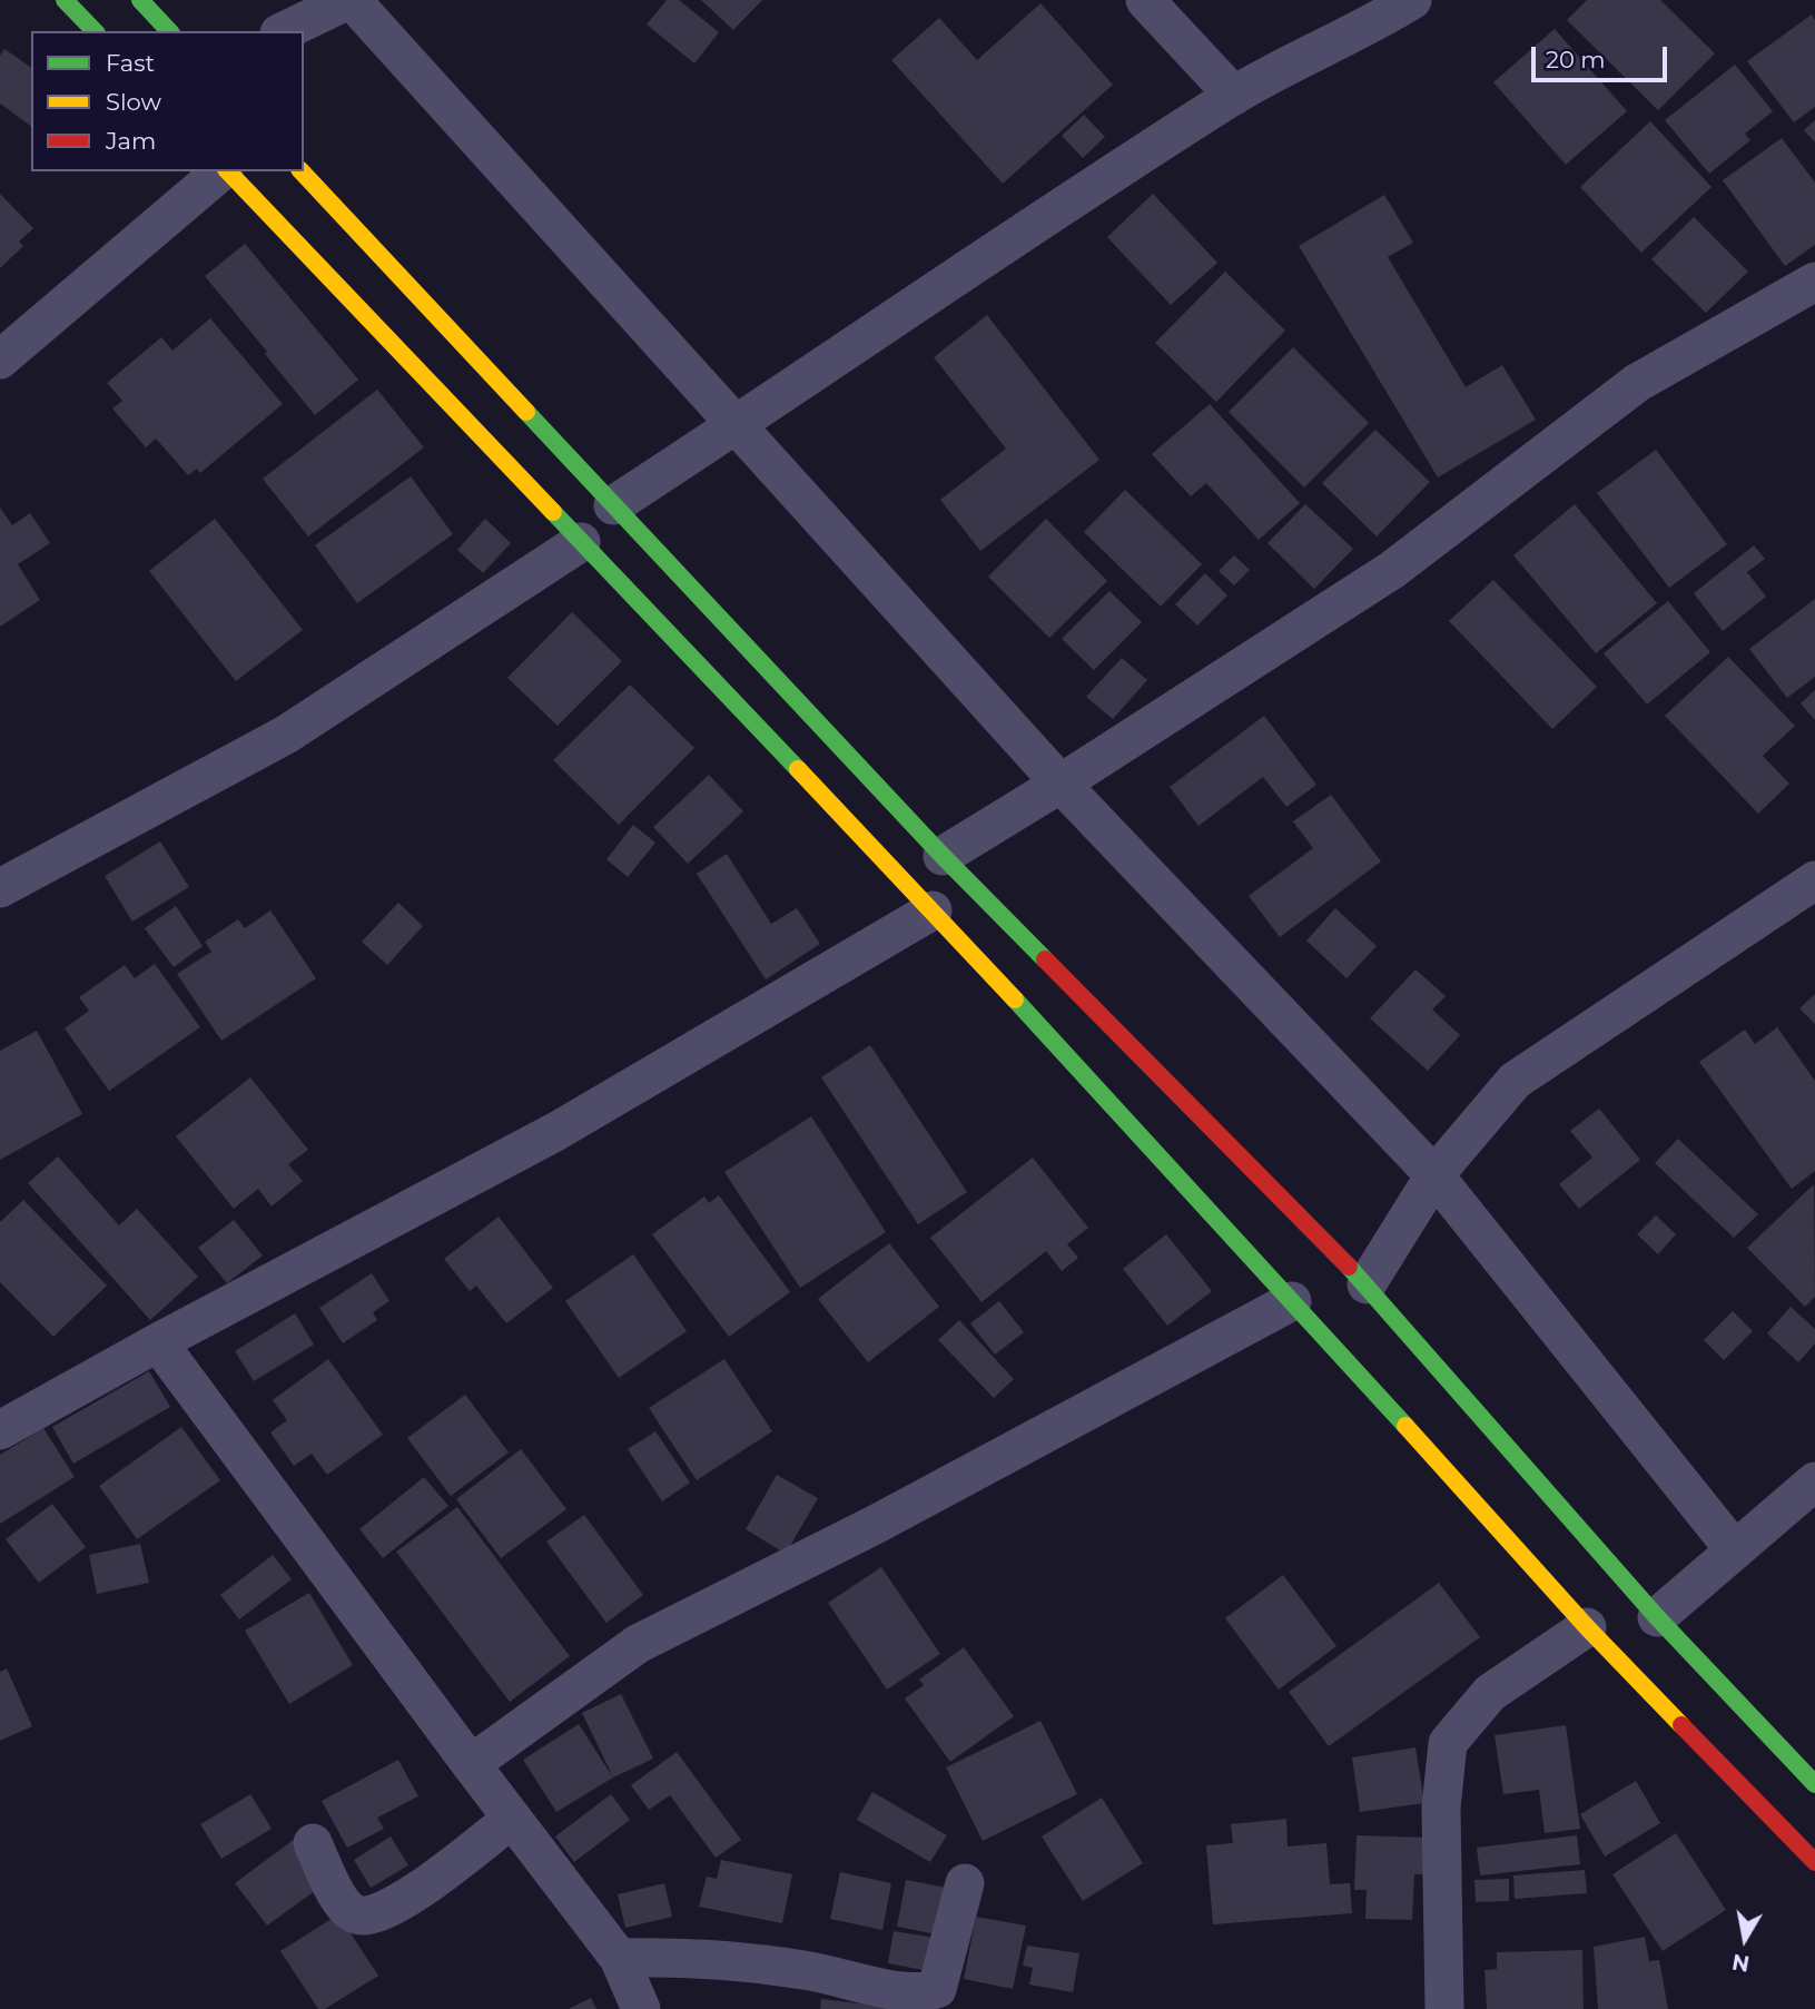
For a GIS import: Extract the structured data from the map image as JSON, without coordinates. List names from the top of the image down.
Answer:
{
  "legend": ["Fast", "Slow", "Jam"],
  "scale_bar": "20 m",
  "north": "bottom"
}
